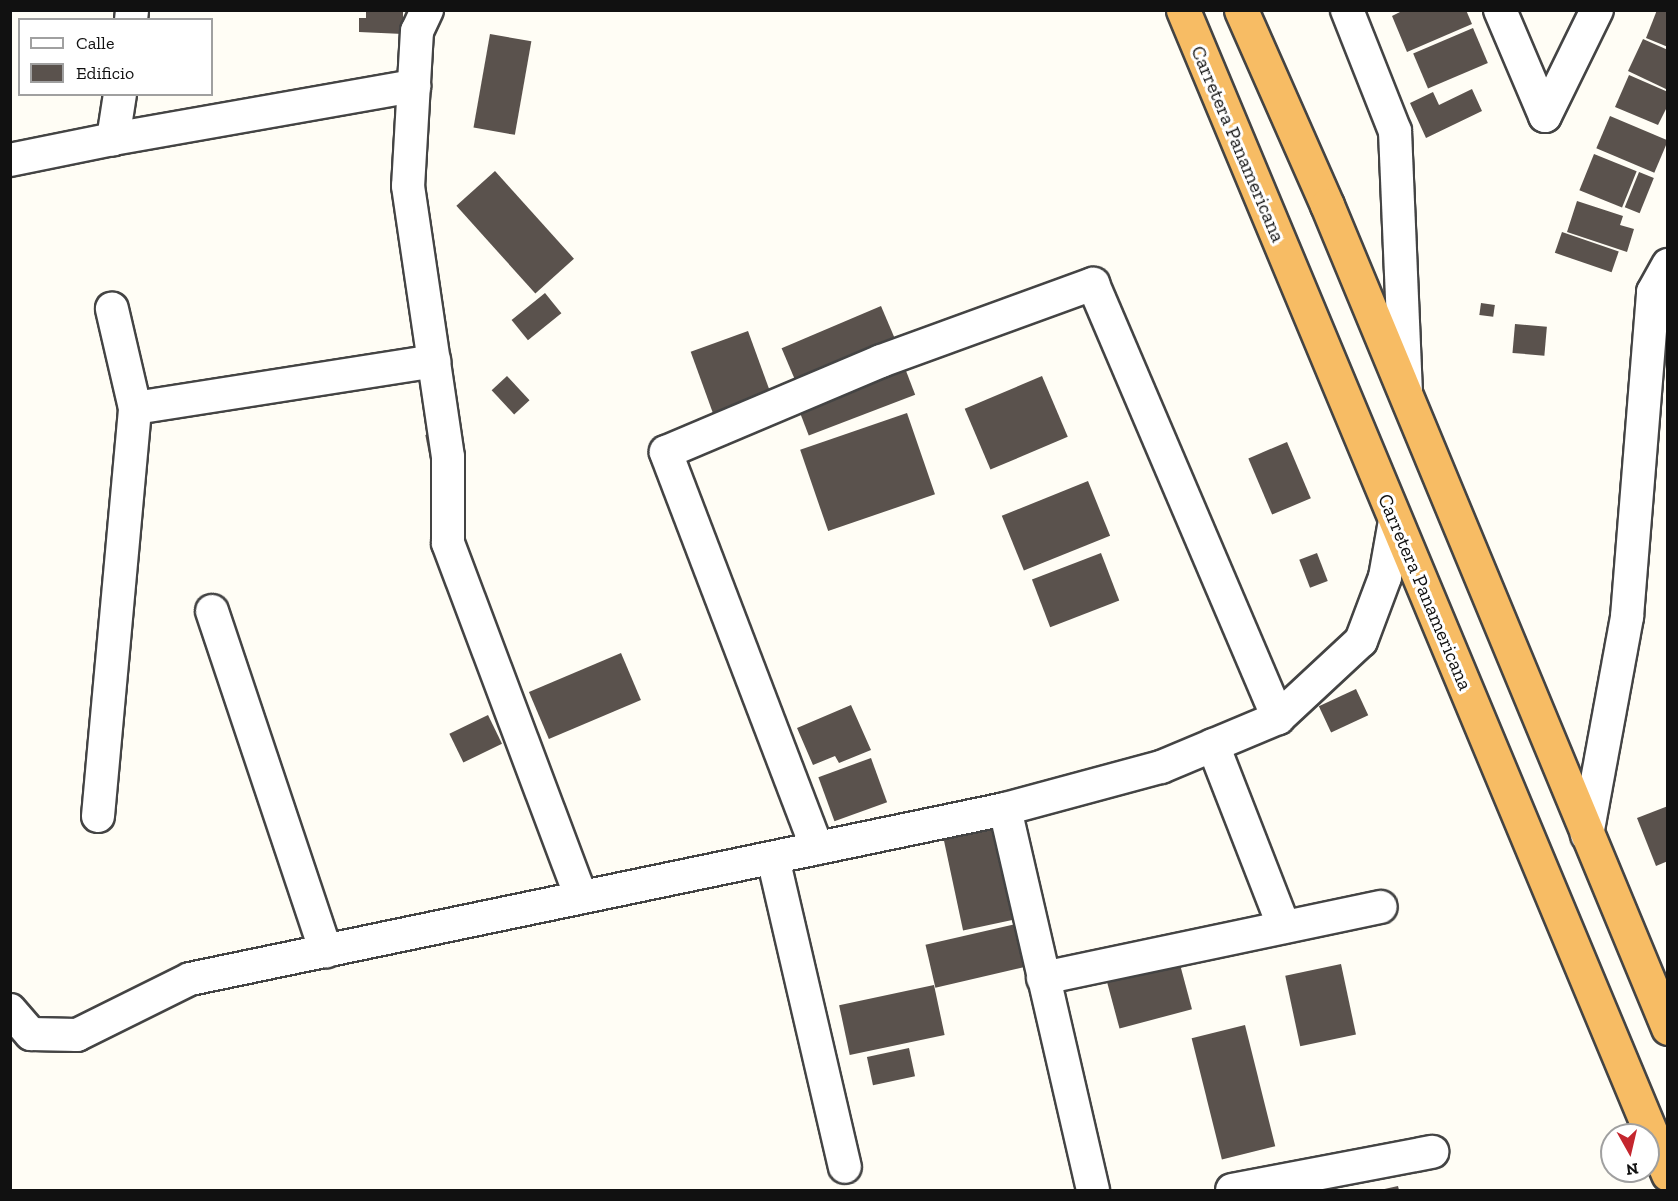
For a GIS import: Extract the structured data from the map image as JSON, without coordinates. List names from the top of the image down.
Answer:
{
  "streets": {
    "highway": ["Carretera Panamericana"]
  },
  "legend": ["Calle", "Edificio"],
  "north": "bottom"
}
